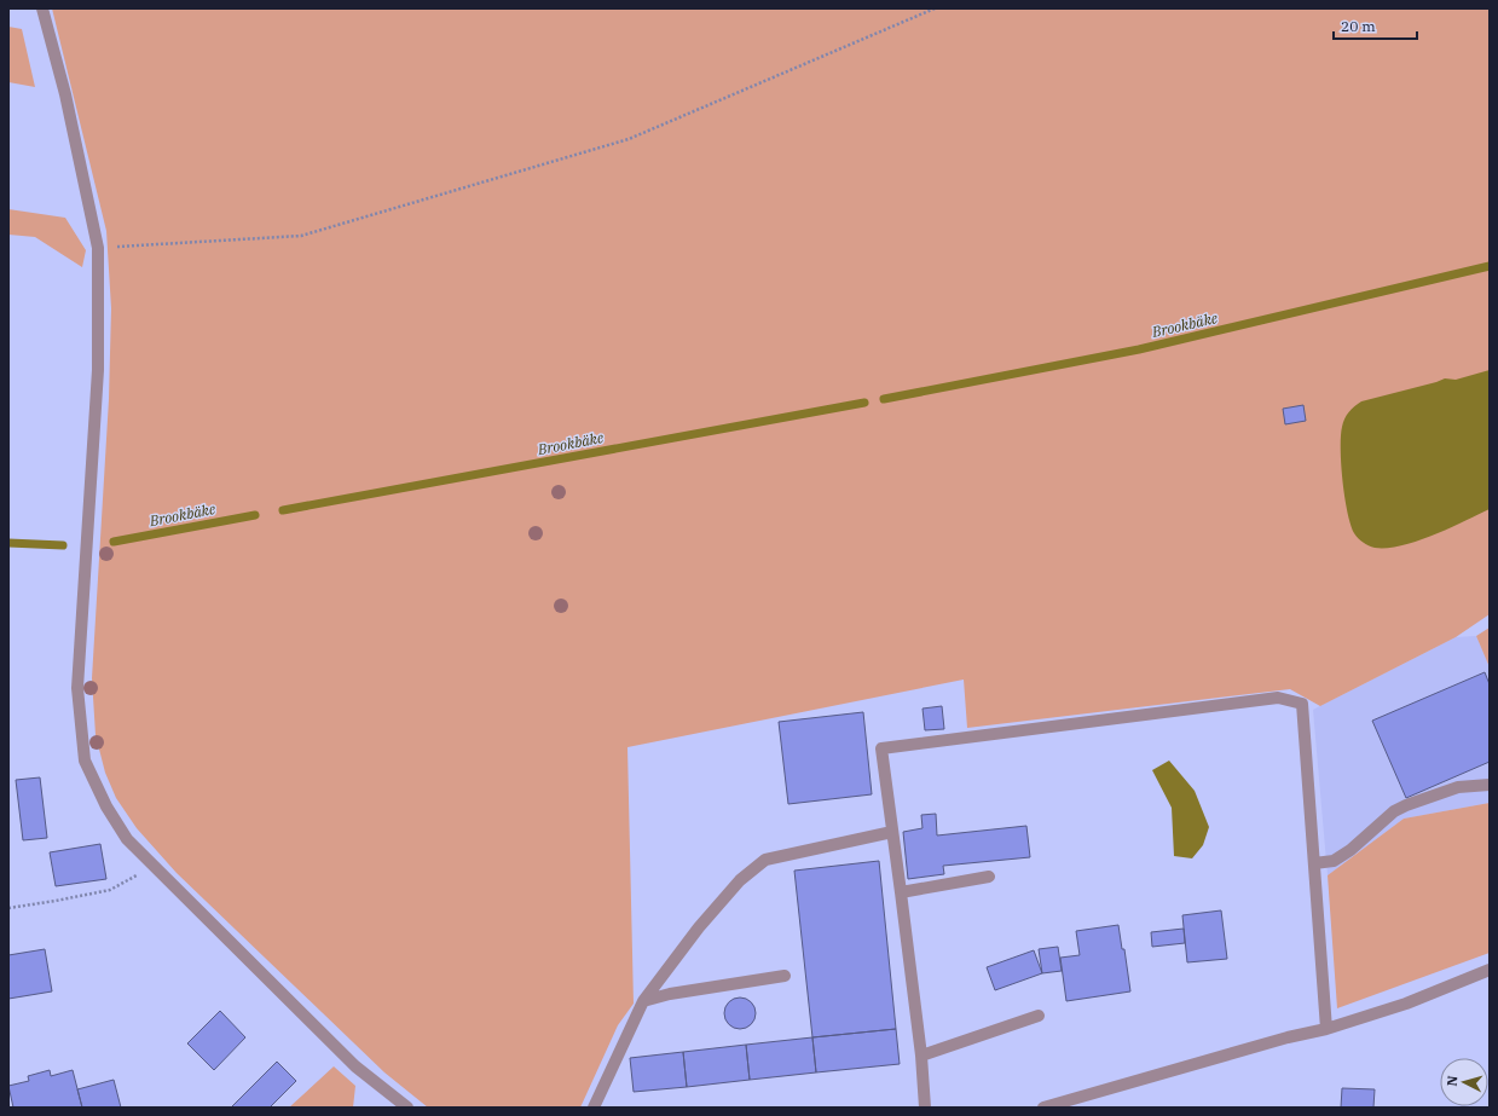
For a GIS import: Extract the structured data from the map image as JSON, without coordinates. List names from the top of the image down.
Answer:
{
  "water": ["Brookbäke"],
  "scale_bar": "20 m",
  "north": "left"
}
